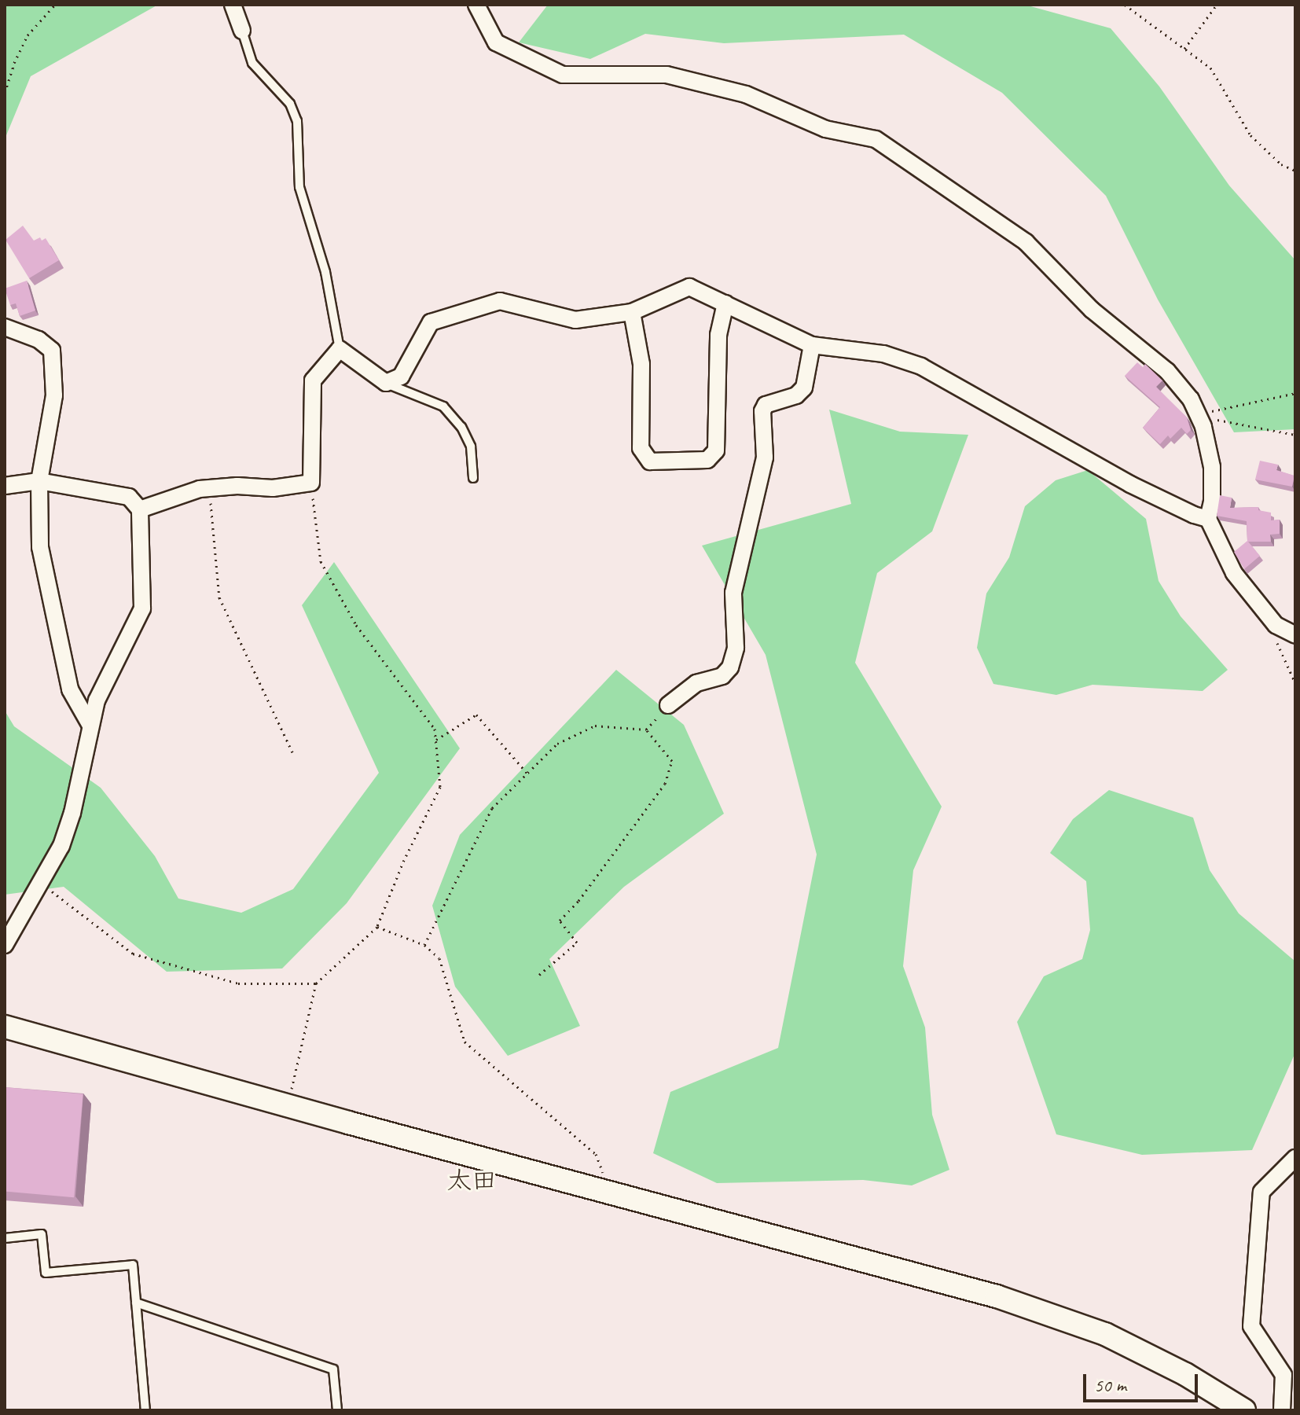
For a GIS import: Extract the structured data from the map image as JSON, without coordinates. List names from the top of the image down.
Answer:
{
  "districts": ["太田"],
  "scale_bar": "50 m"
}
